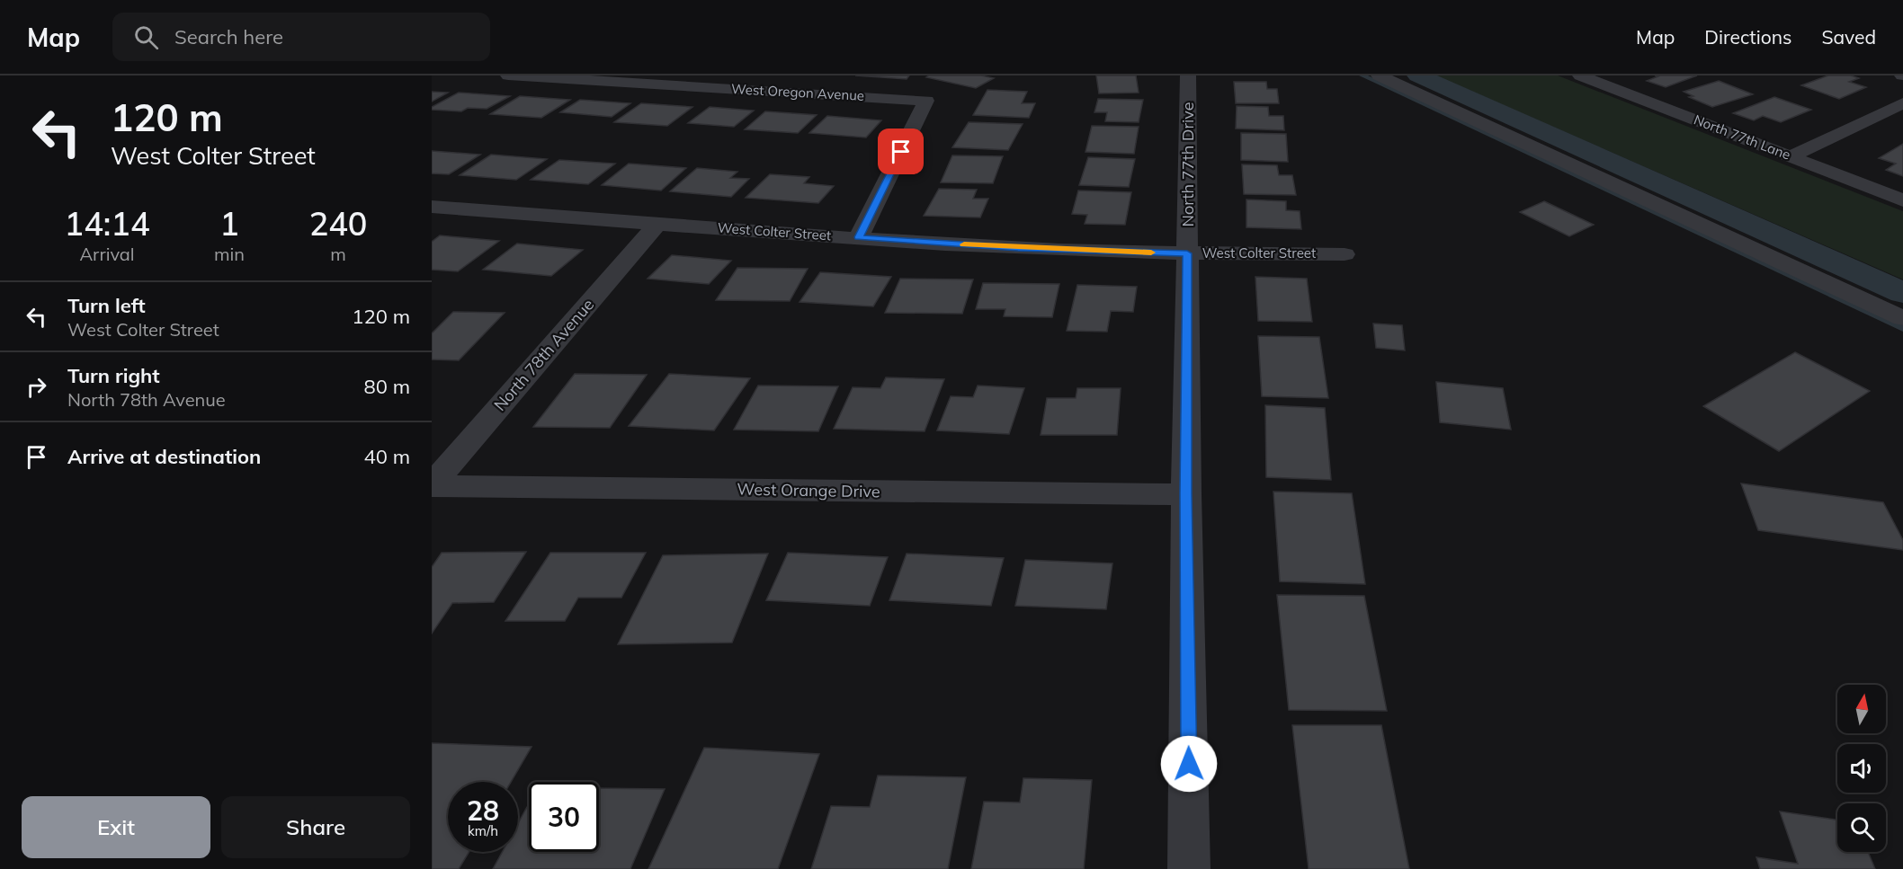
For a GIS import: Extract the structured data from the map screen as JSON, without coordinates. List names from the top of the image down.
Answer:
{
  "streets": {
    "street": [
      "West Oregon Avenue",
      "North 77th Lane",
      "North 77th Drive",
      "West Colter Street",
      "North 78th Avenue",
      "West Orange Drive"
    ]
  },
  "crossings": [
    ["West Oregon Avenue", "West Colter Street"],
    ["North 77th Drive", "West Colter Street"],
    ["North 77th Drive", "West Orange Drive"],
    ["West Colter Street", "North 78th Avenue"],
    ["North 78th Avenue", "West Orange Drive"]
  ],
  "north": "top",
  "page": {
    "header": "Map",
    "search": "Search here",
    "nav": ["Map", "Directions", "Saved"],
    "turn": ["120 m", "West Colter Street"],
    "eta": [
      "14:14",
      "Arrival",
      "1",
      "min",
      "240",
      "m"
    ],
    "list": [
      {
        "name": "Turn left",
        "note": "West Colter Street",
        "value": "120 m"
      },
      {
        "name": "Turn right",
        "note": "North 78th Avenue",
        "value": "80 m"
      },
      {
        "name": "Arrive at destination",
        "value": "40 m"
      }
    ],
    "speed": "28 km/h",
    "limit": "30",
    "buttons": ["Exit", "Share"]
  }
}
